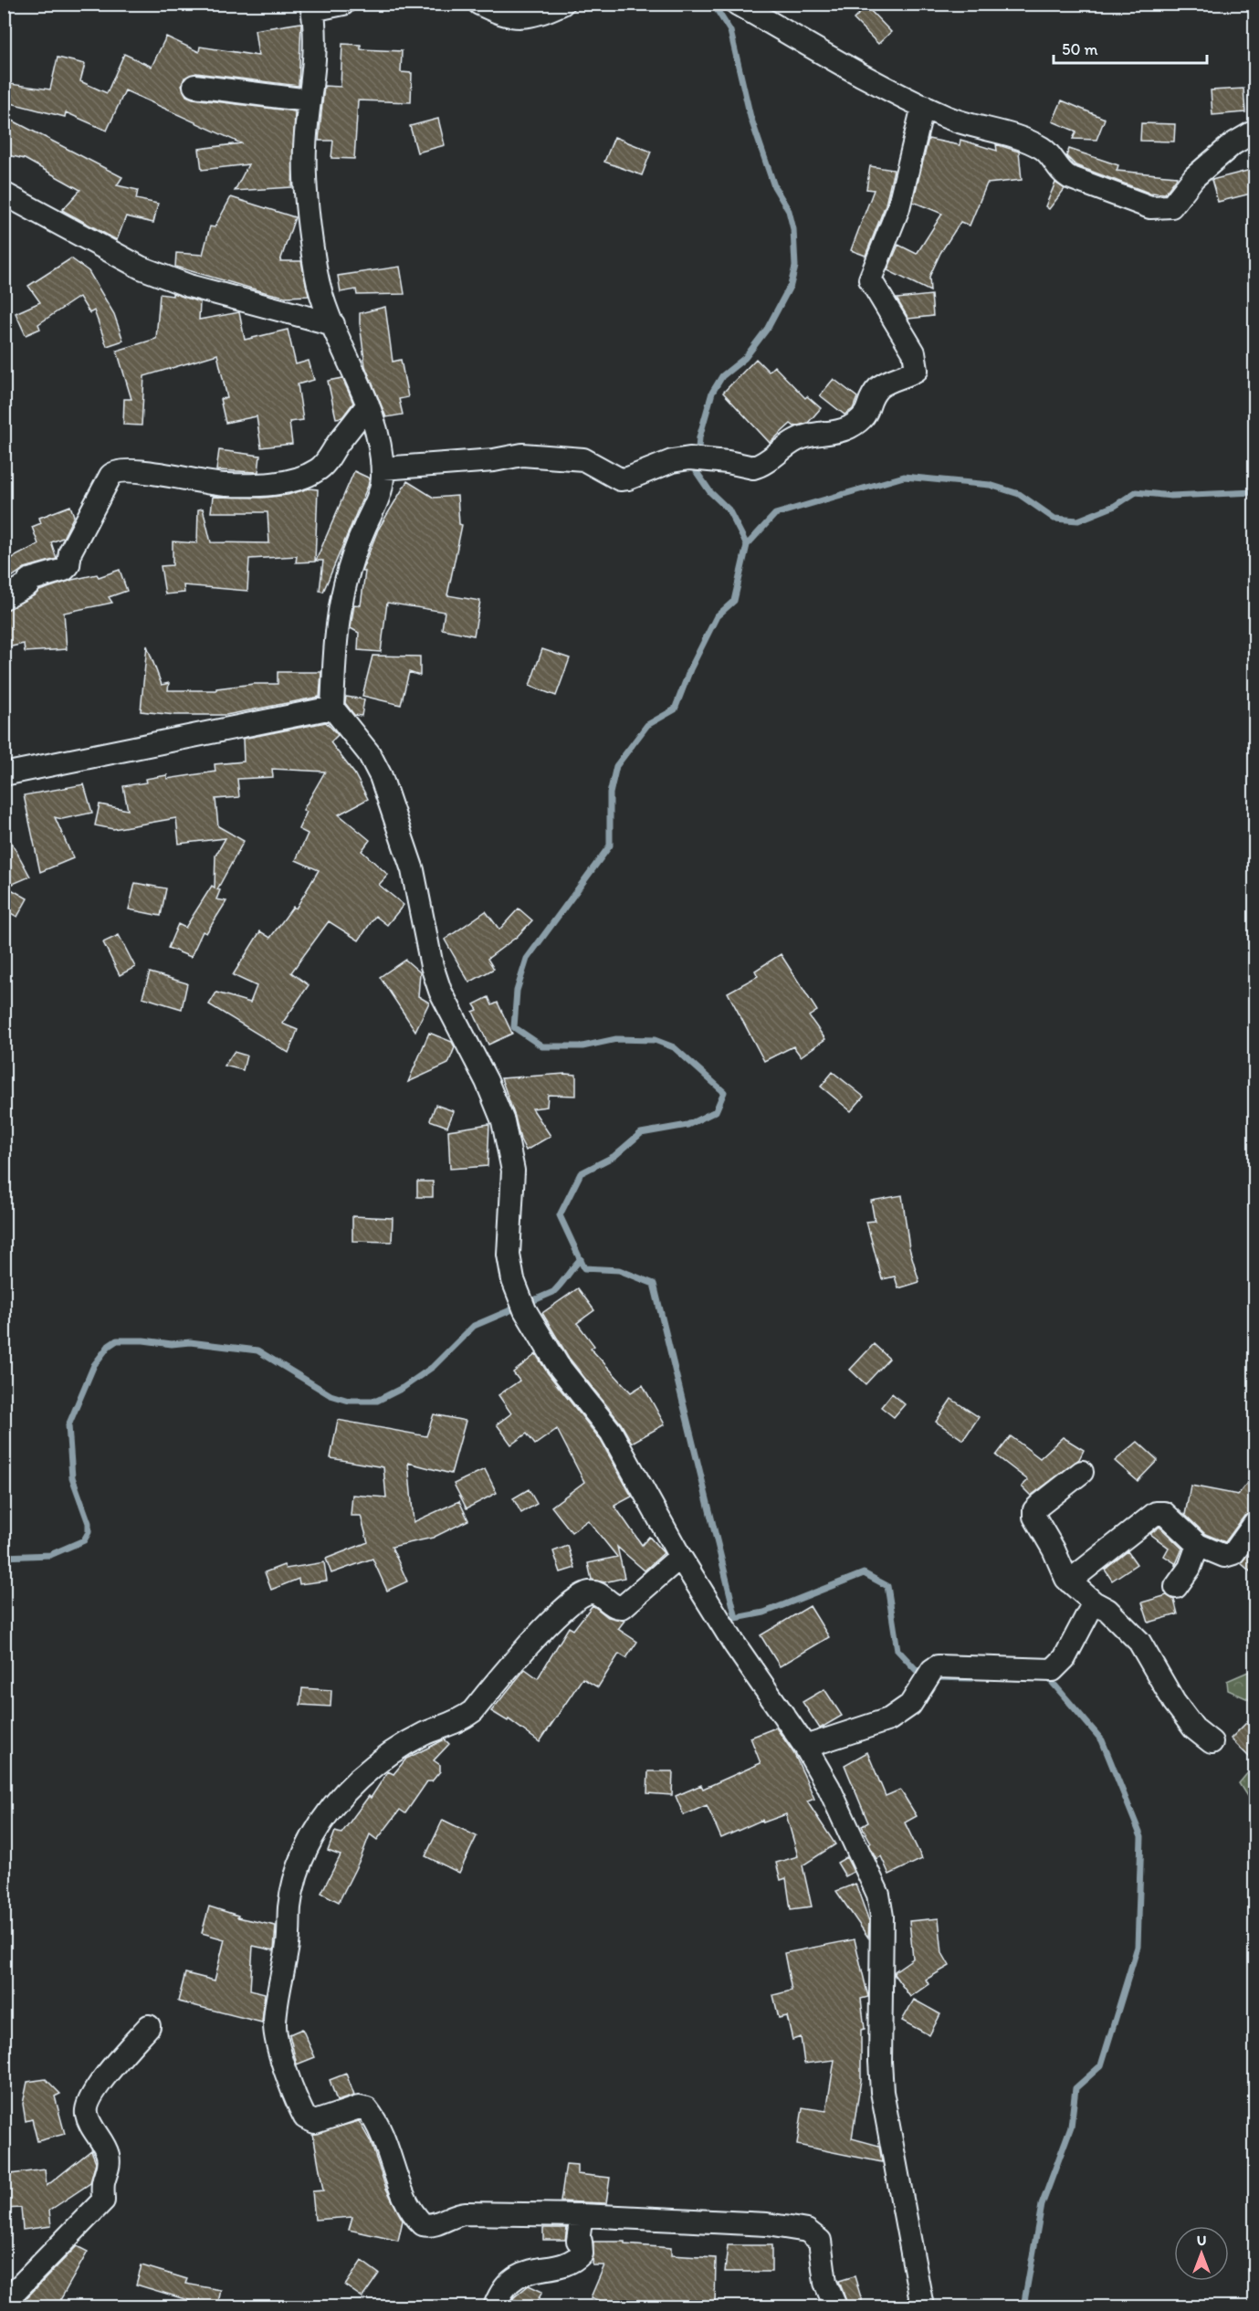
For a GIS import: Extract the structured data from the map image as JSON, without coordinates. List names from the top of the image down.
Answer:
{
  "scale_bar": "50 m",
  "north": "top"
}
